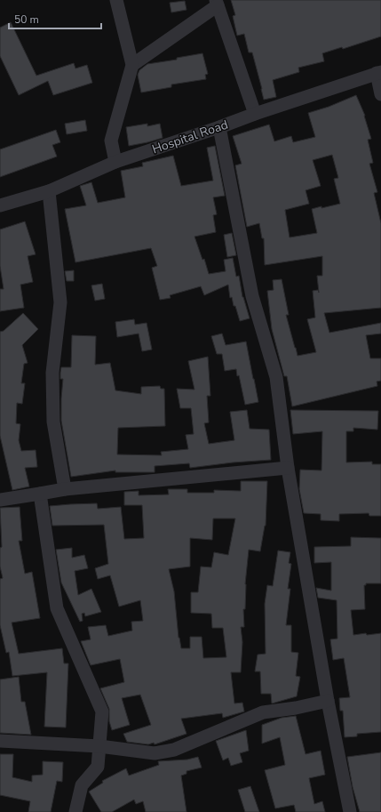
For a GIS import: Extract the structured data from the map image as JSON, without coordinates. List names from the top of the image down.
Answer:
{
  "streets": {
    "street": ["Hospital Road"]
  },
  "scale_bar": "50 m"
}
